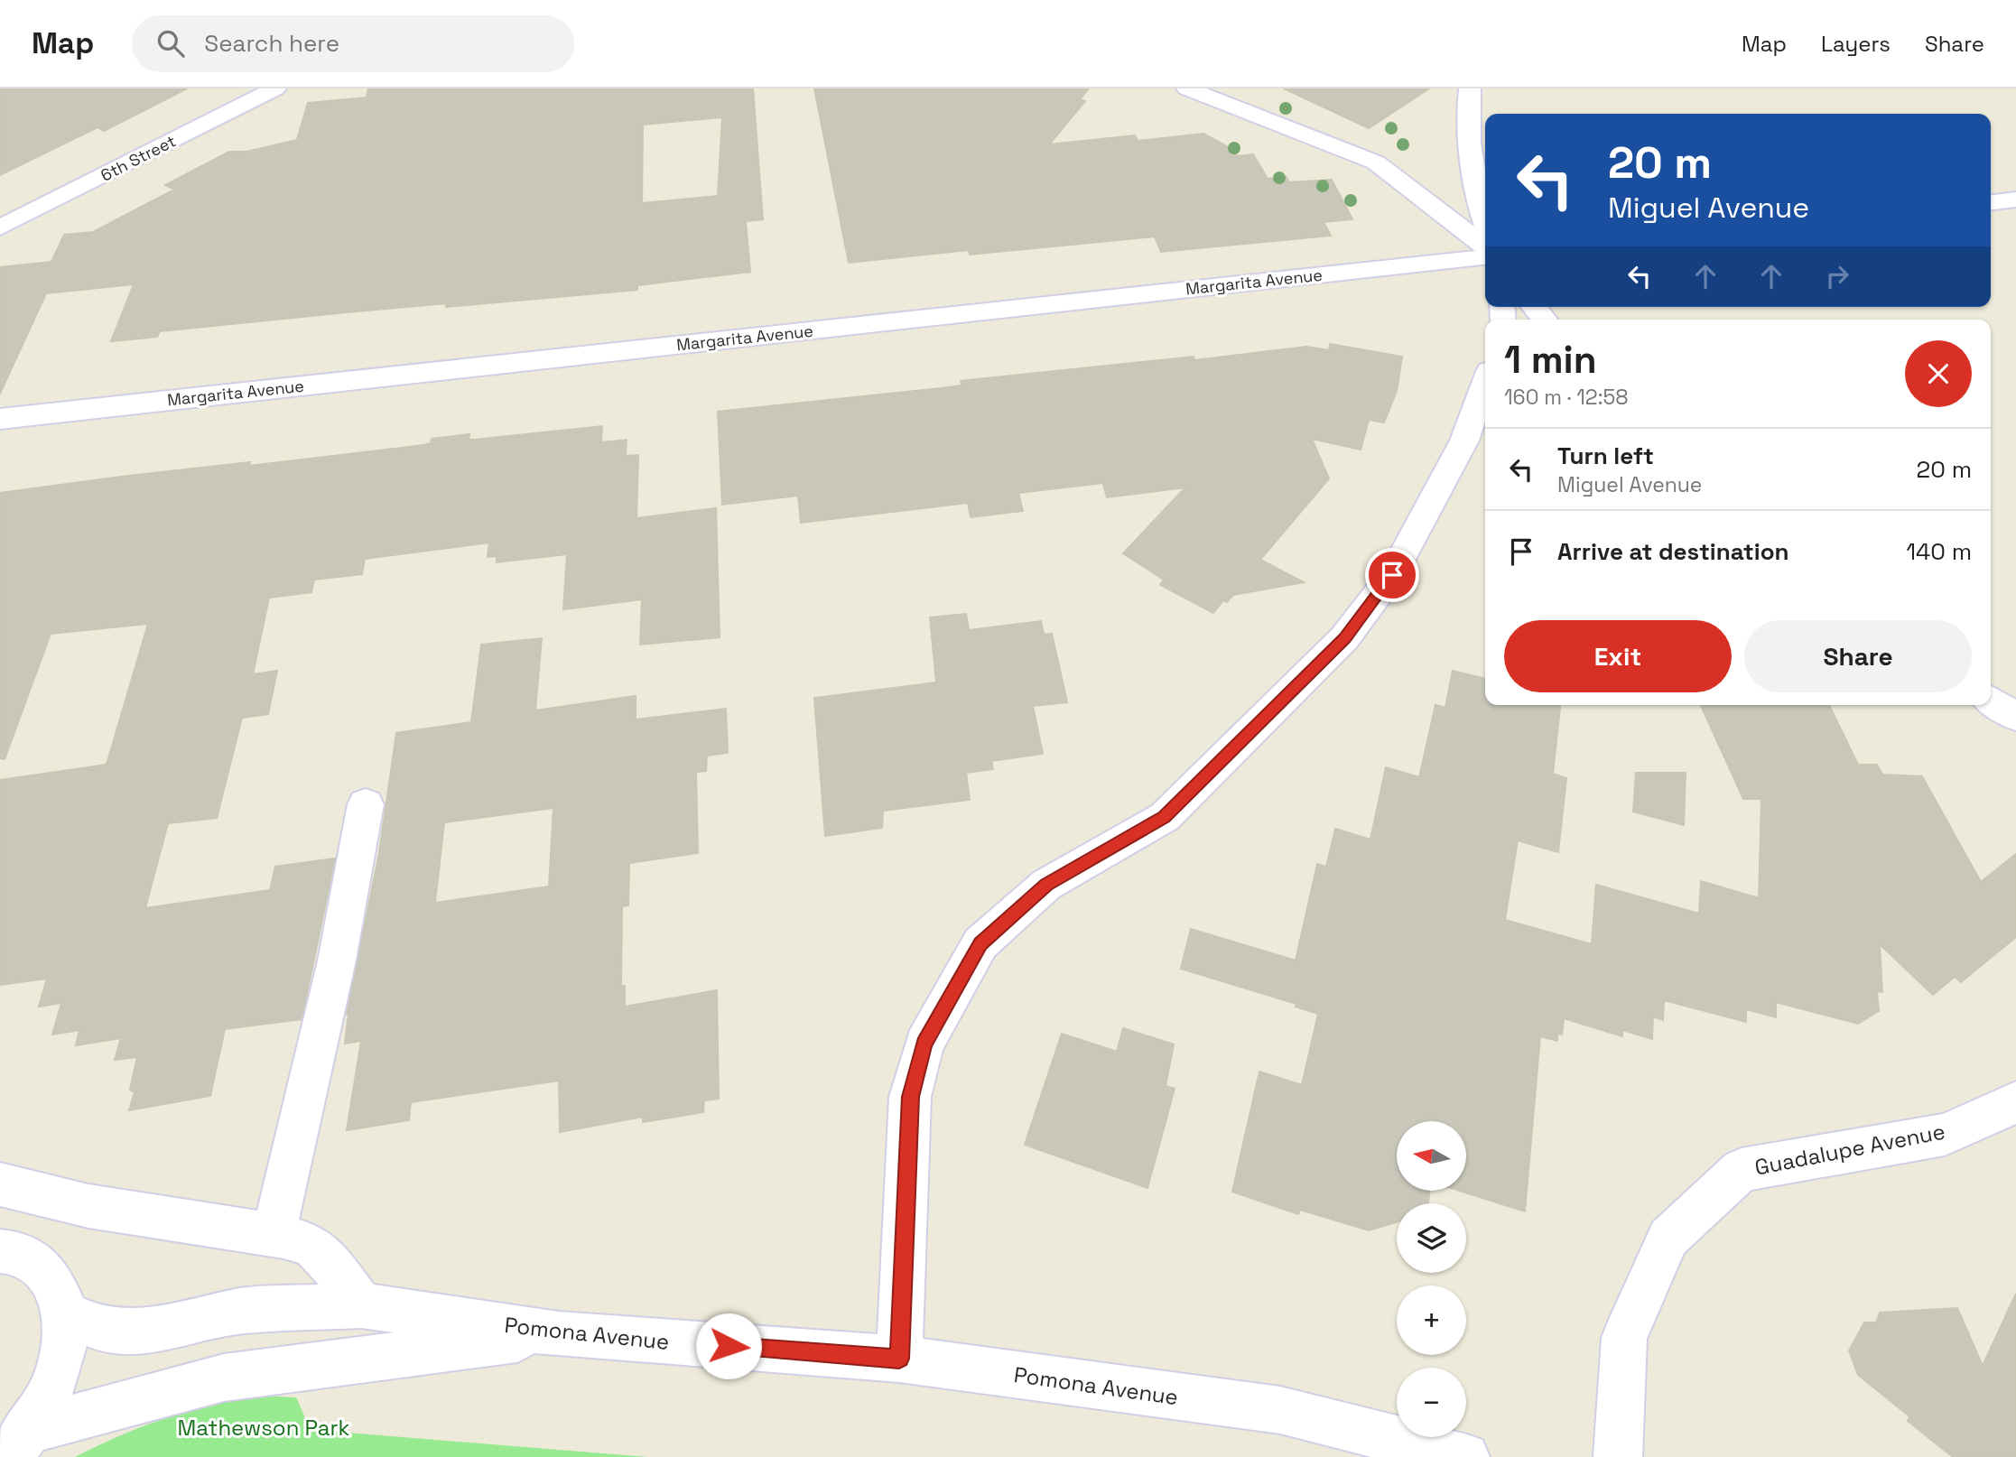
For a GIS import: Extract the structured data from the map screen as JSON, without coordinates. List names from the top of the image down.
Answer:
{
  "streets": {
    "street": [
      "6th Street",
      "Margarita Avenue",
      "Guadalupe Avenue",
      "Pomona Avenue"
    ]
  },
  "parks": ["Mathewson Park"],
  "north": "left",
  "page": {
    "header": "Map",
    "search": "Search here",
    "nav": ["Map", "Layers", "Share"],
    "turn": ["20 m", "Miguel Avenue"],
    "heading": ["1 min", "160 m · 12:58"],
    "list": [
      {
        "name": "Turn left",
        "note": "Miguel Avenue",
        "value": "20 m"
      },
      {
        "name": "Arrive at destination",
        "value": "140 m"
      }
    ],
    "buttons": ["Exit", "Share"],
    "map_buttons": ["+", "−"]
  }
}
